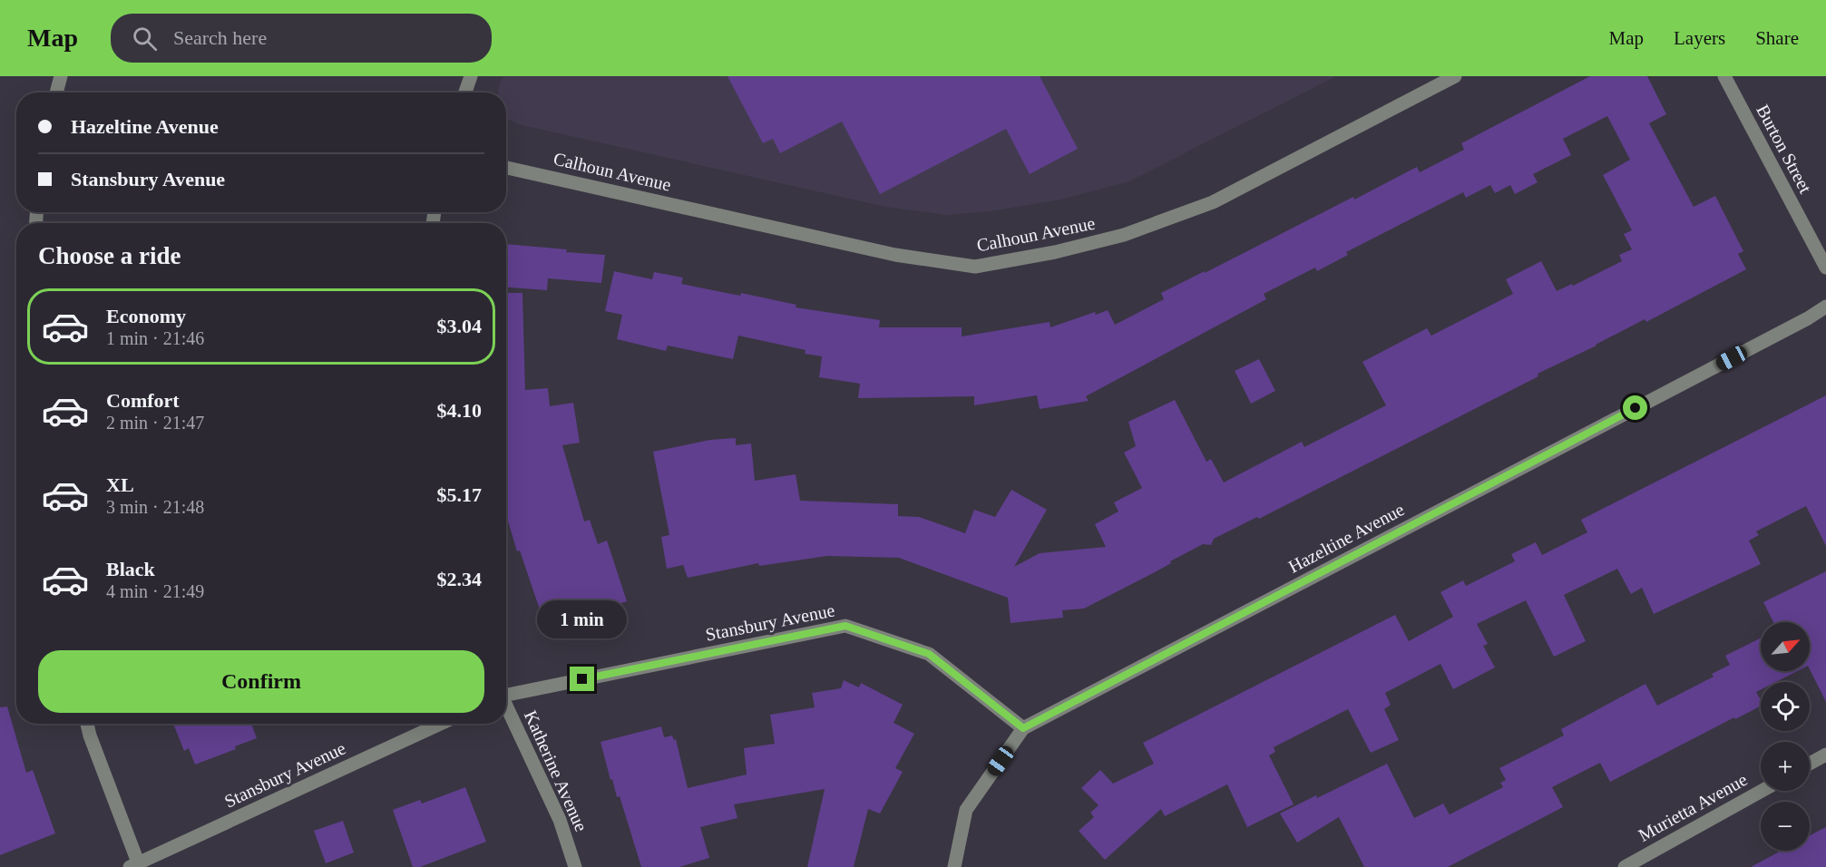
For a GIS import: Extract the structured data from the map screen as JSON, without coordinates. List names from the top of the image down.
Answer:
{
  "streets": {
    "street": [
      "Burton Street",
      "Calhoun Avenue",
      "Hazeltine Avenue",
      "Stansbury Avenue",
      "Katherine Avenue",
      "Murietta Avenue"
    ]
  },
  "crossings": [
    ["Hazeltine Avenue", "Stansbury Avenue"]
  ],
  "north": "top right",
  "page": {
    "header": "Map",
    "search": "Search here",
    "nav": ["Map", "Layers", "Share"],
    "banner": ["Hazeltine Avenue", "Stansbury Avenue"],
    "heading": "Choose a ride",
    "list": [
      {
        "name": "Economy",
        "note": "1 min · 21:46",
        "value": "$3.04"
      },
      {
        "name": "Comfort",
        "note": "2 min · 21:47",
        "value": "$4.10"
      },
      {
        "name": "XL",
        "note": "3 min · 21:48",
        "value": "$5.17"
      },
      {
        "name": "Black",
        "note": "4 min · 21:49",
        "value": "$2.34"
      }
    ],
    "bubble": "1 min",
    "map_buttons": ["+", "−"],
    "buttons": "Confirm"
  }
}
